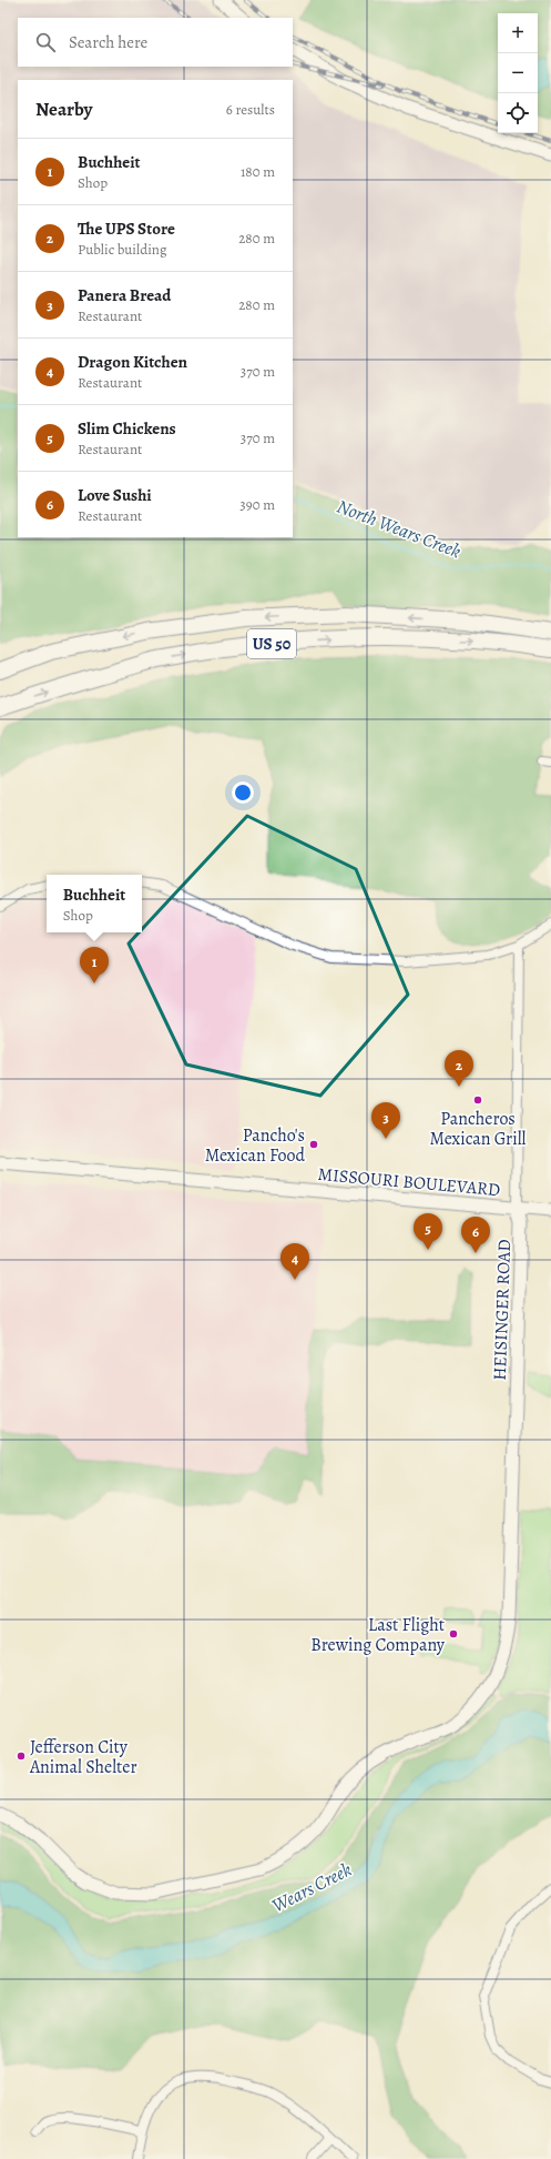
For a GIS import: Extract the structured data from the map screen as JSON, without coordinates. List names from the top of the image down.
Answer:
{
  "streets": {
    "highway": ["US 50"],
    "street": ["MISSOURI BOULEVARD", "HEISINGER ROAD"]
  },
  "crossings": [
    ["MISSOURI BOULEVARD", "HEISINGER ROAD"]
  ],
  "water": ["North Wears Creek", "Wears Creek"],
  "places": [
    "Pancheros Mexican Grill",
    "Pancho's Mexican Food",
    "Last Flight Brewing Company",
    "Jefferson City Animal Shelter"
  ],
  "page": {
    "map_buttons": ["+", "−"],
    "search": "Search here",
    "heading": ["Nearby", "6 results"],
    "list": [
      {
        "mark": "1",
        "name": "Buchheit",
        "note": "Shop",
        "value": "180 m"
      },
      {
        "mark": "2",
        "name": "The UPS Store",
        "note": "Public building",
        "value": "280 m"
      },
      {
        "mark": "3",
        "name": "Panera Bread",
        "note": "Restaurant",
        "value": "280 m"
      },
      {
        "mark": "4",
        "name": "Dragon Kitchen",
        "note": "Restaurant",
        "value": "370 m"
      },
      {
        "mark": "5",
        "name": "Slim Chickens",
        "note": "Restaurant",
        "value": "370 m"
      },
      {
        "mark": "6",
        "name": "Love Sushi",
        "note": "Restaurant",
        "value": "390 m"
      }
    ],
    "popup": ["Buchheit", "Shop"],
    "pins": [
      "1",
      "2",
      "3",
      "5",
      "6",
      "4"
    ]
  }
}
